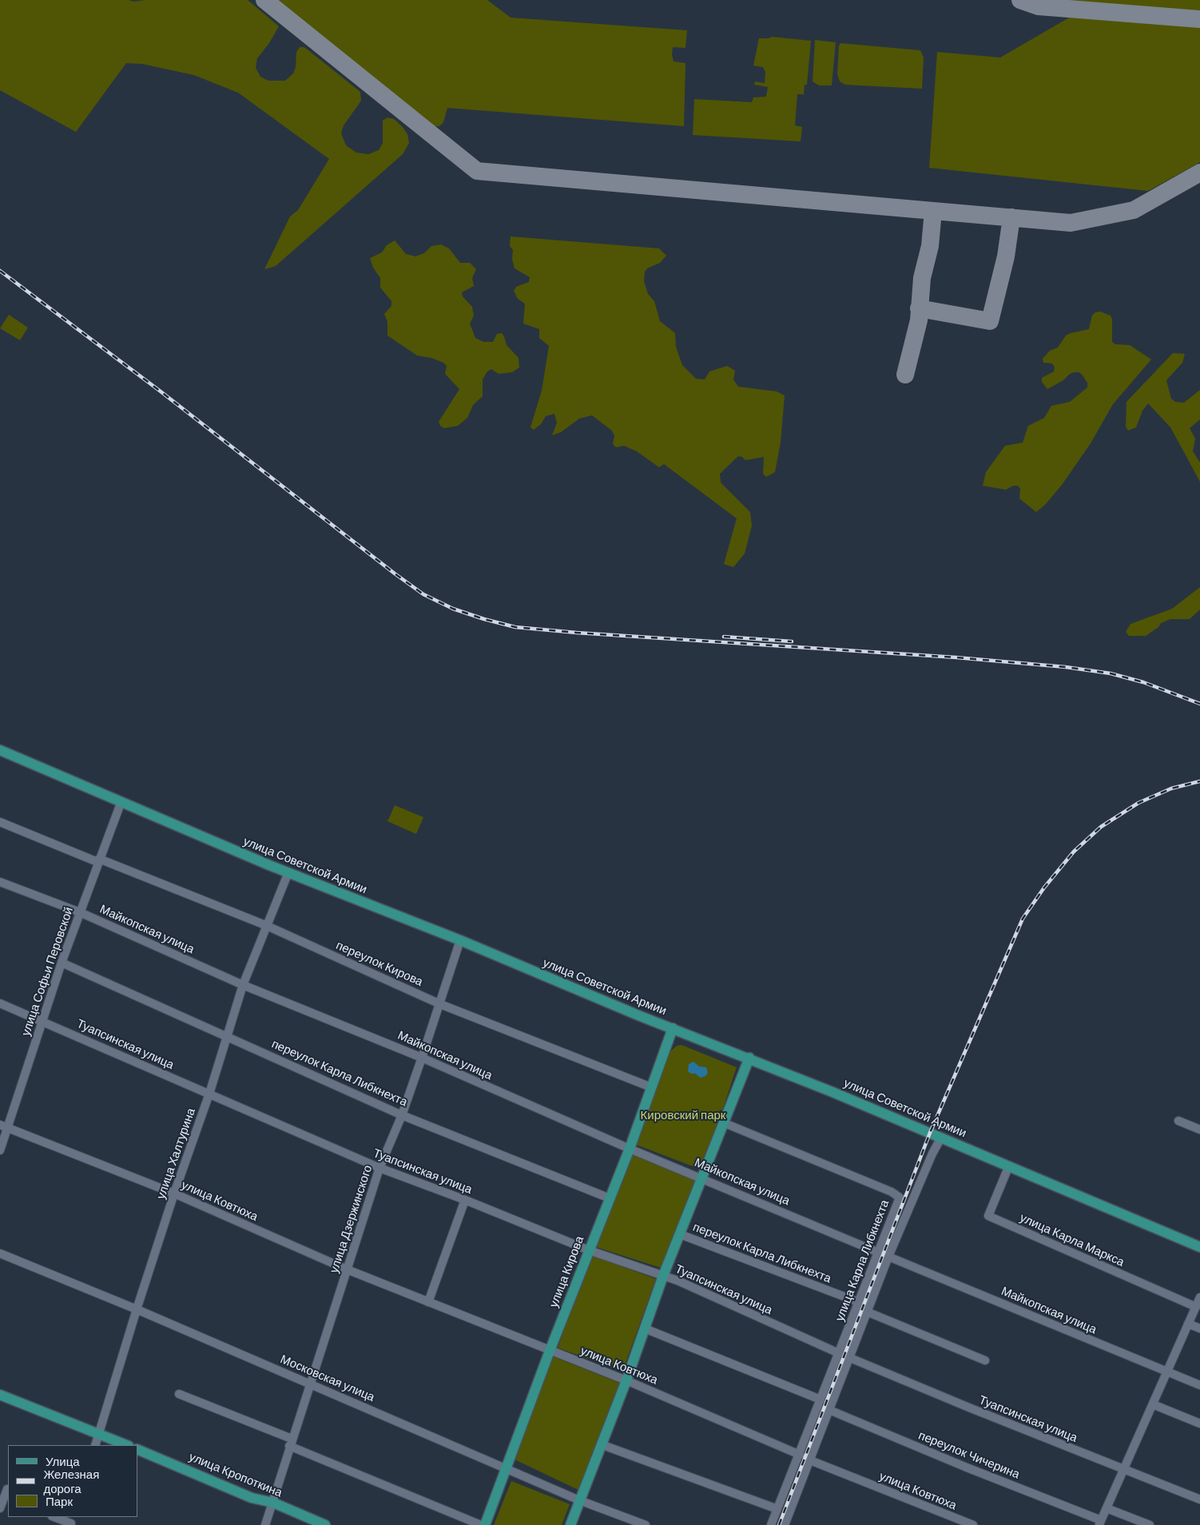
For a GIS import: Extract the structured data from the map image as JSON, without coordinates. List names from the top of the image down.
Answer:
{
  "streets": {
    "main road": ["улица Советской Армии", "улица Кирова", "улица Кропоткина"],
    "street": [
      "Майкопская улица",
      "переулок Кирова",
      "улица Софьи Перовской",
      "Туапсинская улица",
      "переулок Карла Либкнехта",
      "улица Халтурина",
      "улица Ковтюха",
      "улица Дзержинского",
      "улица Карла Маркса",
      "улица Карла Либкнехта",
      "Московская улица",
      "переулок Чичерина"
    ]
  },
  "crossings": [
    ["улица Советской Армии", "улица Софьи Перовской"],
    ["улица Советской Армии", "улица Халтурина"],
    ["улица Советской Армии", "улица Дзержинского"],
    ["улица Советской Армии", "улица Карла Маркса"],
    ["улица Советской Армии", "улица Карла Либкнехта"],
    ["улица Советской Армии", "улица Кирова"],
    ["Майкопская улица", "улица Софьи Перовской"],
    ["Майкопская улица", "улица Халтурина"],
    ["Майкопская улица", "улица Дзержинского"],
    ["Майкопская улица", "улица Карла Либкнехта"],
    ["Майкопская улица", "улица Кирова"],
    ["переулок Кирова", "улица Софьи Перовской"],
    ["переулок Кирова", "улица Халтурина"],
    ["переулок Кирова", "улица Дзержинского"],
    ["переулок Кирова", "улица Кирова"],
    ["улица Софьи Перовской", "Туапсинская улица"],
    ["улица Софьи Перовской", "переулок Карла Либкнехта"],
    ["улица Софьи Перовской", "улица Ковтюха"],
    ["Туапсинская улица", "улица Халтурина"],
    ["Туапсинская улица", "улица Дзержинского"],
    ["Туапсинская улица", "улица Карла Либкнехта"],
    ["Туапсинская улица", "улица Кирова"],
    ["переулок Карла Либкнехта", "улица Халтурина"],
    ["переулок Карла Либкнехта", "улица Дзержинского"],
    ["переулок Карла Либкнехта", "улица Карла Либкнехта"],
    ["переулок Карла Либкнехта", "улица Кирова"],
    ["улица Халтурина", "улица Ковтюха"],
    ["улица Халтурина", "Московская улица"],
    ["улица Ковтюха", "улица Дзержинского"],
    ["улица Ковтюха", "улица Карла Либкнехта"],
    ["улица Ковтюха", "улица Кирова"],
    ["улица Дзержинского", "Московская улица"],
    ["улица Дзержинского", "улица Кропоткина"],
    ["улица Карла Либкнехта", "переулок Чичерина"],
    ["улица Кирова", "Московская улица"]
  ],
  "parks": ["Кировский парк"],
  "legend": ["Улица", "Железная дорога", "Парк"]
}
